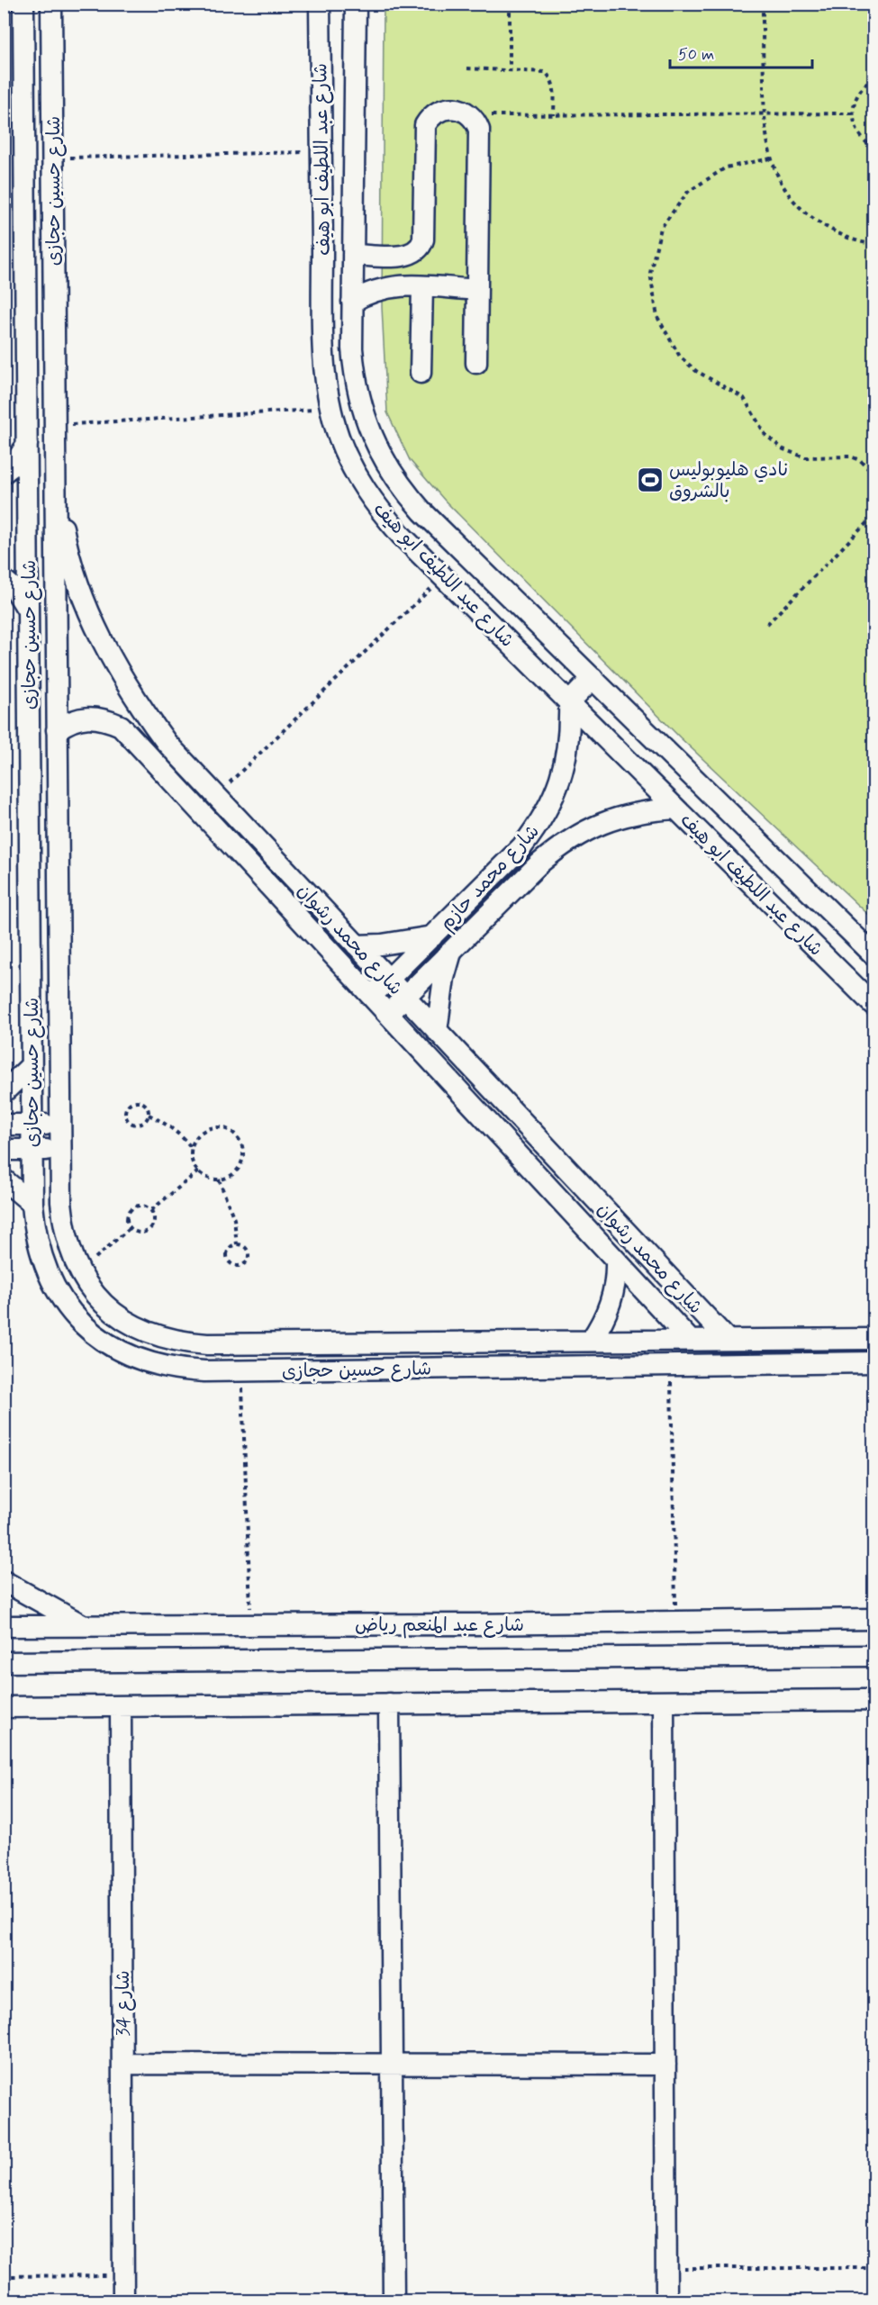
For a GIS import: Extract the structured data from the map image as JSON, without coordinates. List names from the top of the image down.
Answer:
{
  "streets": {
    "street": [
      "شارع عبد اللطيف ابو هيف",
      "شارع حسين حجازى",
      "شارع محمد حازم",
      "شارع محمد رشوان",
      "شارع عبد المنعم رياض",
      "شارع 34"
    ]
  },
  "crossings": [
    ["شارع عبد اللطيف ابو هيف", "شارع محمد حازم"],
    ["شارع حسين حجازى", "شارع محمد رشوان"],
    ["شارع محمد حازم", "شارع محمد رشوان"]
  ],
  "places": {
    "sports": ["نادي هليوبوليس بالشروق"]
  },
  "scale_bar": "50 m"
}
